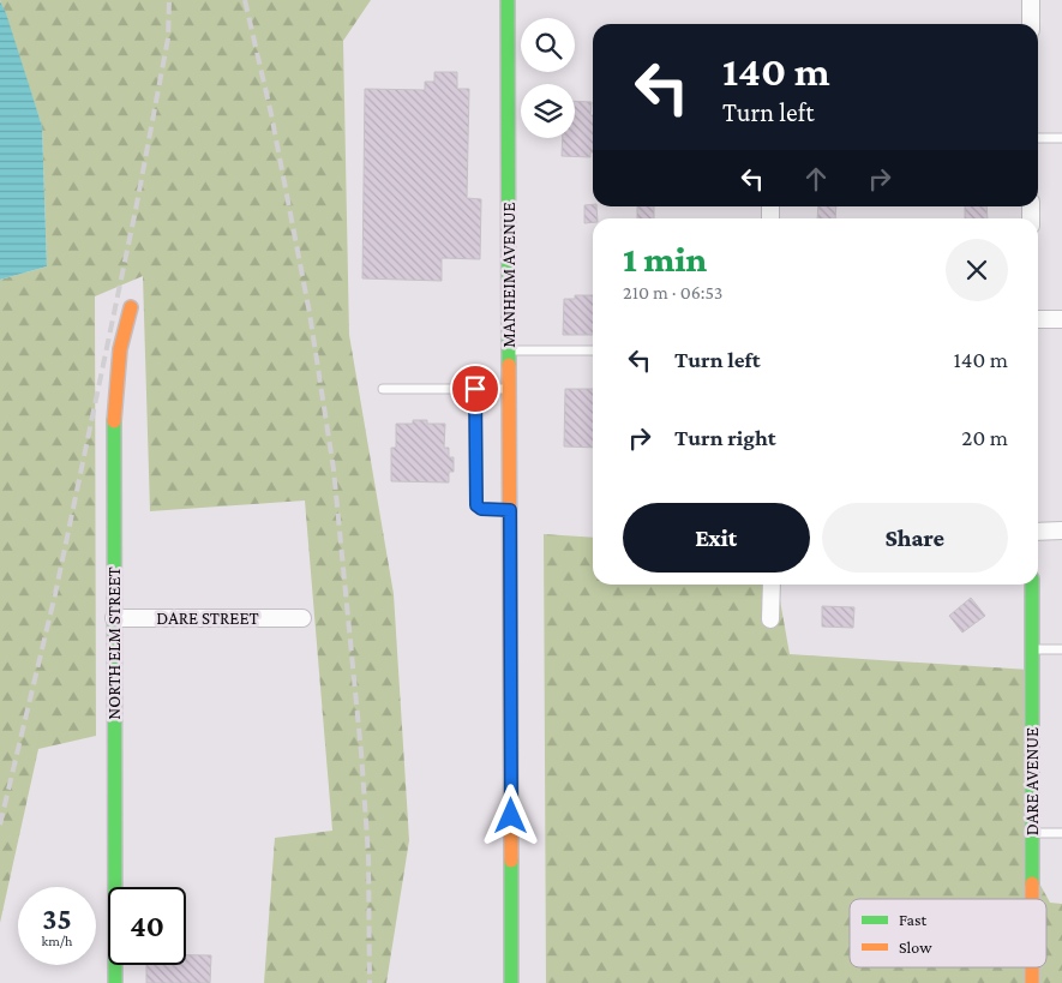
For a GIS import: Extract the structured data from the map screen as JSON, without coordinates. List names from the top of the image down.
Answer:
{
  "streets": {
    "street": [
      "MANHEIM AVENUE",
      "DARE STREET",
      "NORTH ELM STREET",
      "DARE AVENUE"
    ]
  },
  "crossings": [
    ["DARE STREET", "NORTH ELM STREET"]
  ],
  "legend": ["Fast", "Slow"],
  "page": {
    "turn": ["140 m", "Turn left"],
    "heading": ["1 min", "210 m · 06:53"],
    "list": [
      {
        "name": "Turn left",
        "value": "140 m"
      },
      {
        "name": "Turn right",
        "value": "20 m"
      }
    ],
    "buttons": ["Exit", "Share"],
    "speed": "35 km/h",
    "limit": "40"
  }
}
